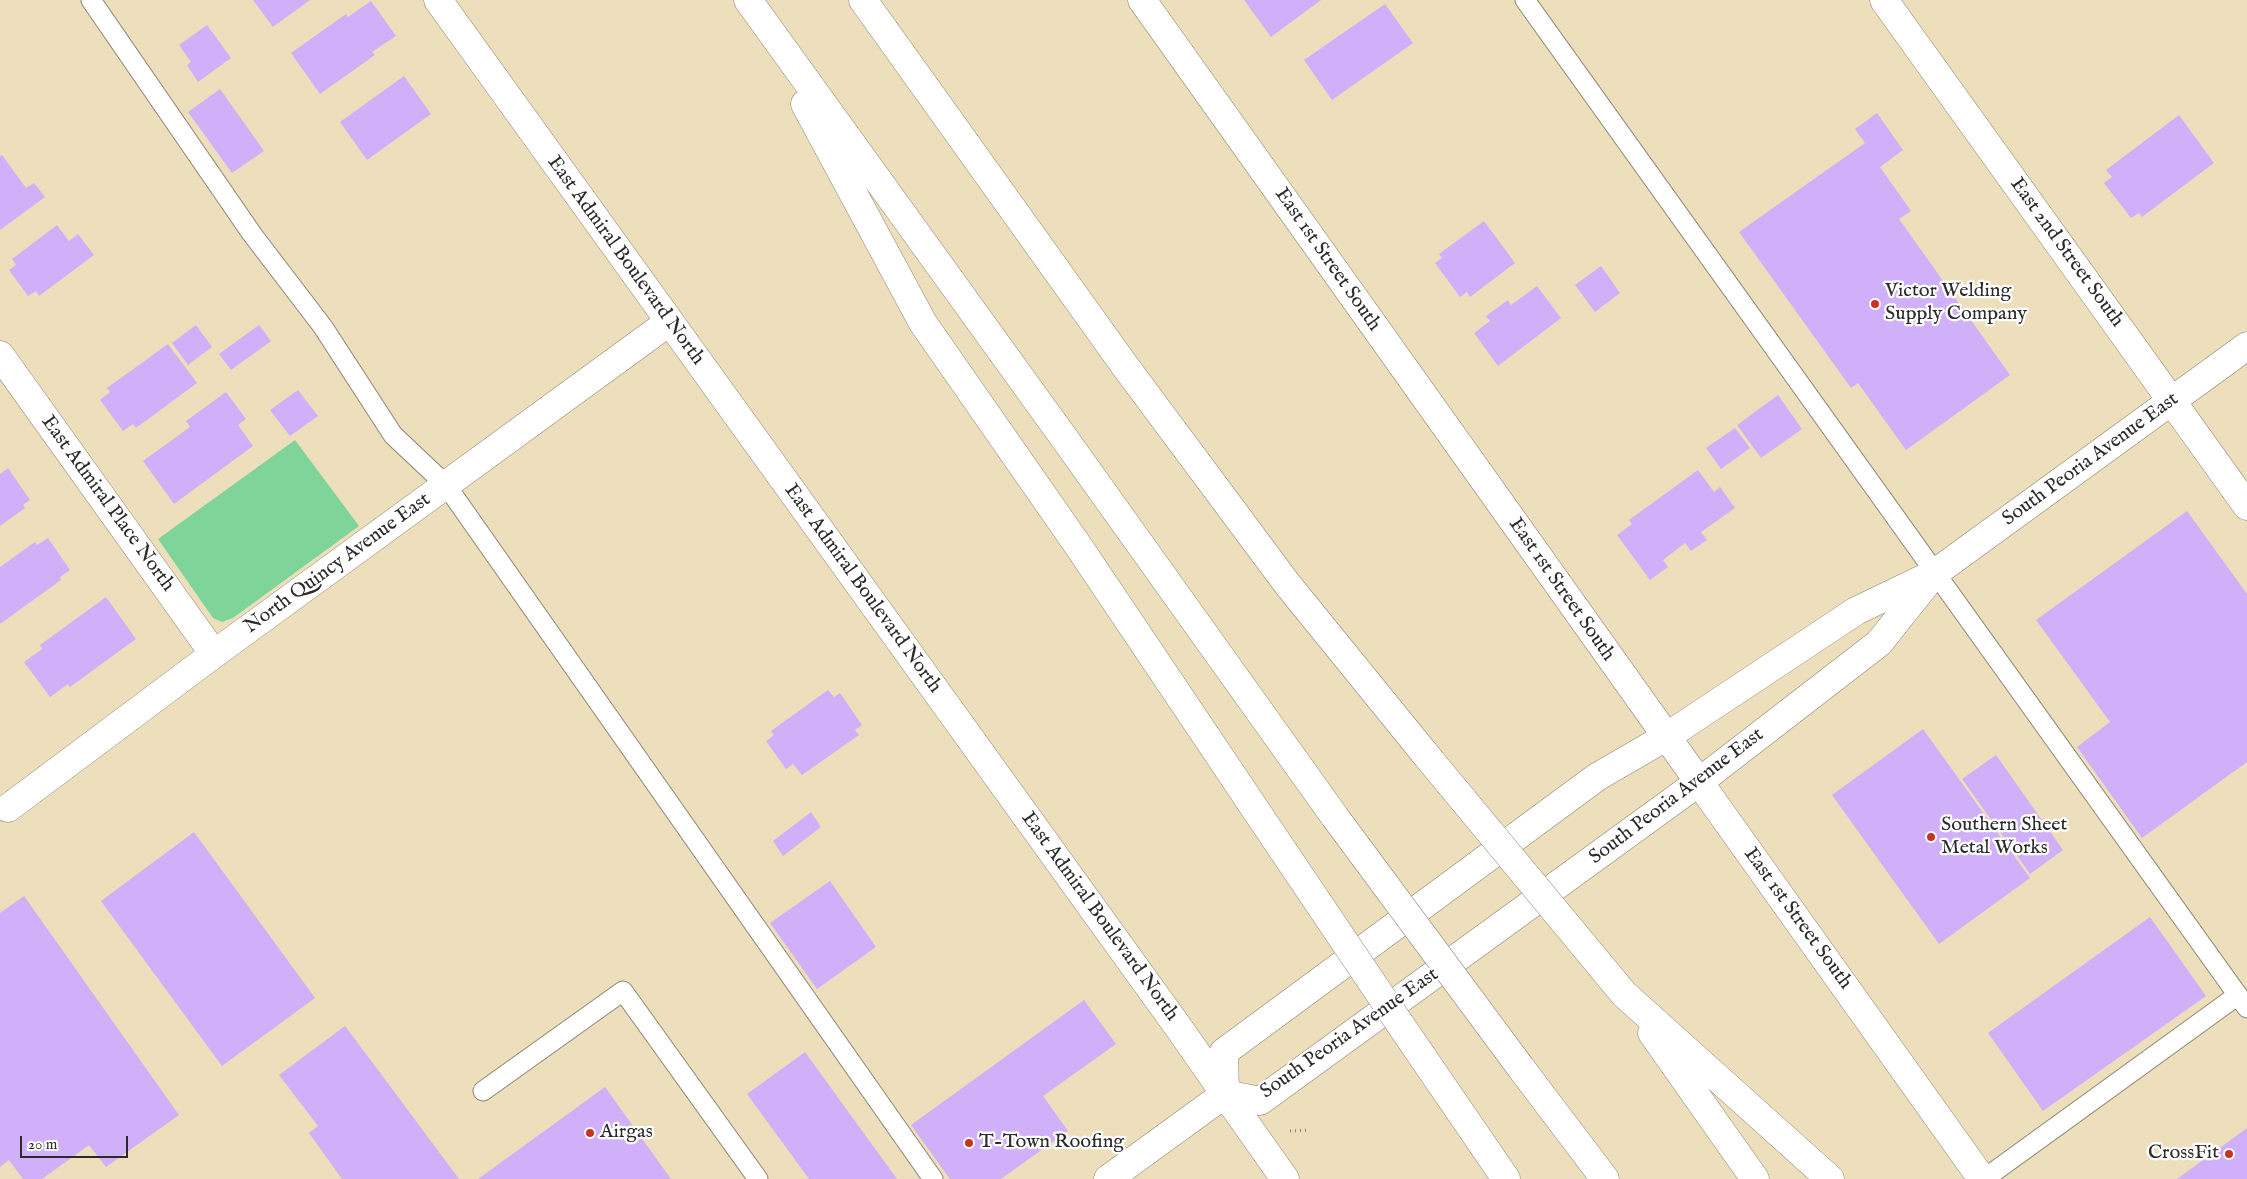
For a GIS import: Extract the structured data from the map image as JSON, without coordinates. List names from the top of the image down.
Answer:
{
  "streets": {
    "main road": [
      "East 2nd Street South",
      "East 1st Street South",
      "East Admiral Boulevard North",
      "South Peoria Avenue East",
      "East Admiral Place North",
      "North Quincy Avenue East"
    ]
  },
  "crossings": [
    ["East 2nd Street South", "South Peoria Avenue East"],
    ["East 1st Street South", "South Peoria Avenue East"],
    ["East Admiral Boulevard North", "South Peoria Avenue East"],
    ["East Admiral Boulevard North", "North Quincy Avenue East"],
    ["East Admiral Place North", "North Quincy Avenue East"]
  ],
  "places": [
    "Victor Welding Supply Company",
    "Southern Sheet Metal Works",
    "Airgas",
    "T-Town Roofing",
    "CrossFit"
  ],
  "scale_bar": "20 m"
}
